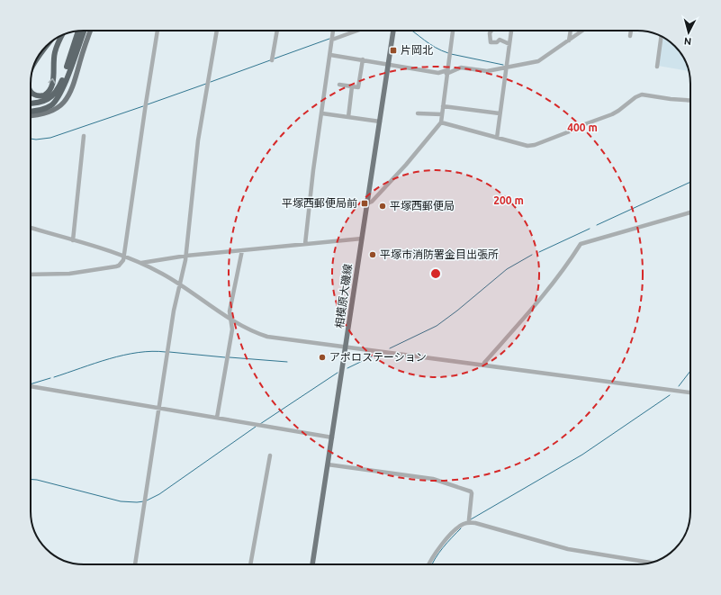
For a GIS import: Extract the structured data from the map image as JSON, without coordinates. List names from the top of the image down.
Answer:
{
  "streets": {
    "main road": ["相模原大磯線"]
  },
  "places": {
    "transit": ["片岡北", "平塚西郵便局前"],
    "other": ["平塚西郵便局", "平塚市消防署金目出張所", "アポロステーション"]
  },
  "north": "bottom",
  "rings": ["400 m", "200 m"]
}
